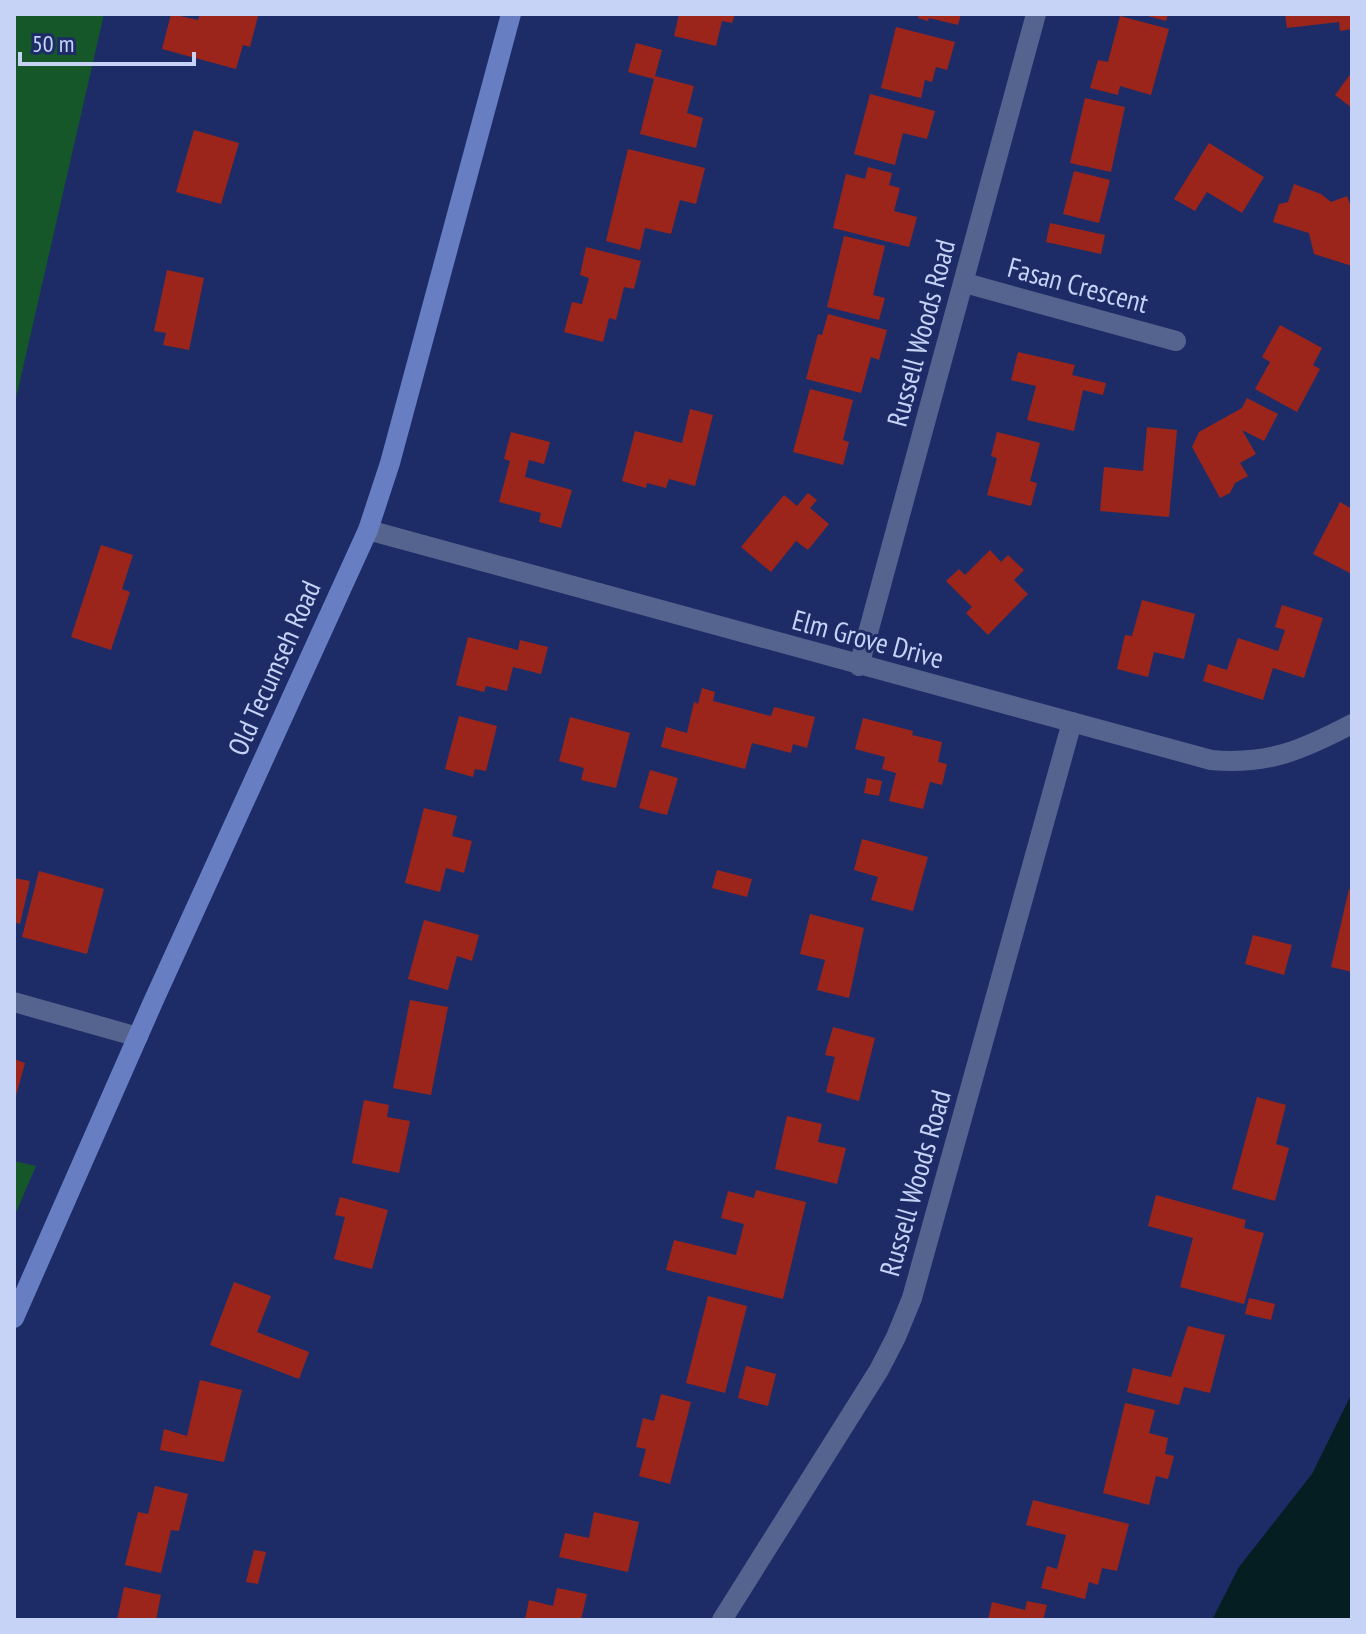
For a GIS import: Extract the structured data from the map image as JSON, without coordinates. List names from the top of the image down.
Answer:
{
  "streets": {
    "main road": ["Old Tecumseh Road"],
    "street": ["Fasan Crescent", "Russell Woods Road", "Elm Grove Drive"]
  },
  "crossings": [
    ["Fasan Crescent", "Russell Woods Road"],
    ["Russell Woods Road", "Elm Grove Drive"],
    ["Elm Grove Drive", "Old Tecumseh Road"]
  ],
  "scale_bar": "50 m"
}
